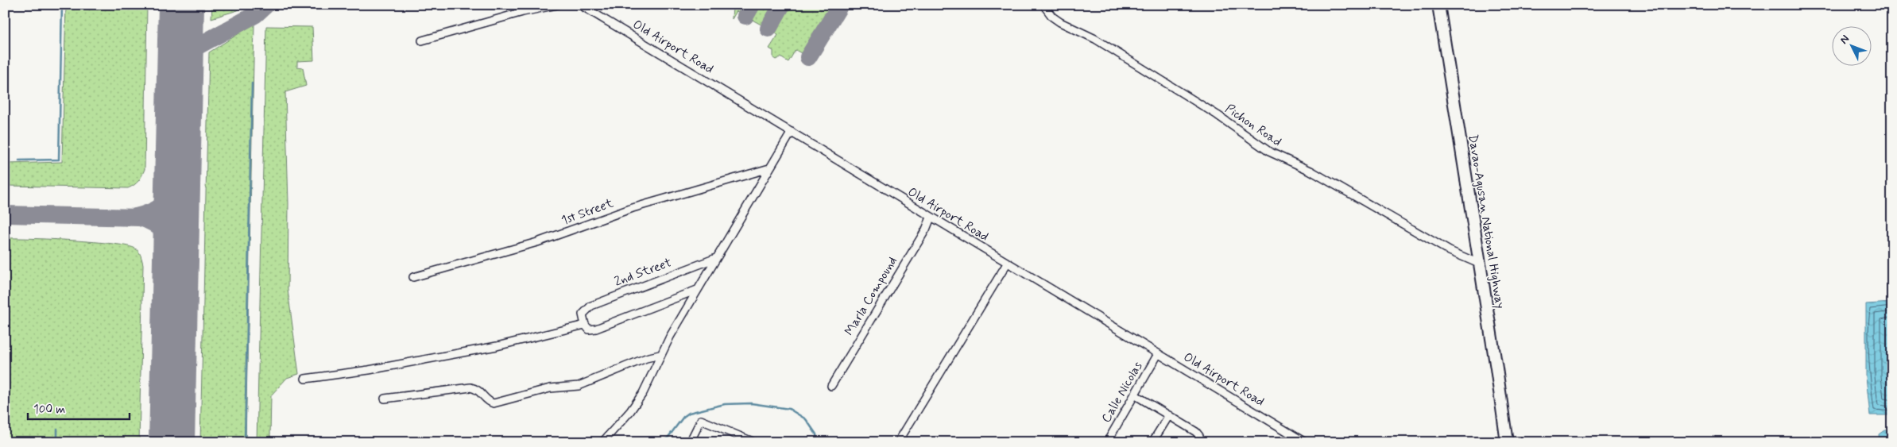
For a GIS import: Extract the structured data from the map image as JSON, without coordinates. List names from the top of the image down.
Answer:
{
  "streets": {
    "main road": ["Davao-Agusan National Highway"],
    "street": [
      "Old Airport Road",
      "Pichon Road",
      "1st Street",
      "2nd Street",
      "Marla Compound",
      "Calle Nicolas"
    ]
  },
  "crossings": [
    ["Old Airport Road", "Marla Compound"],
    ["Old Airport Road", "Calle Nicolas"],
    ["Pichon Road", "Davao-Agusan National Highway"]
  ],
  "scale_bar": "100 m",
  "north": "top left"
}
